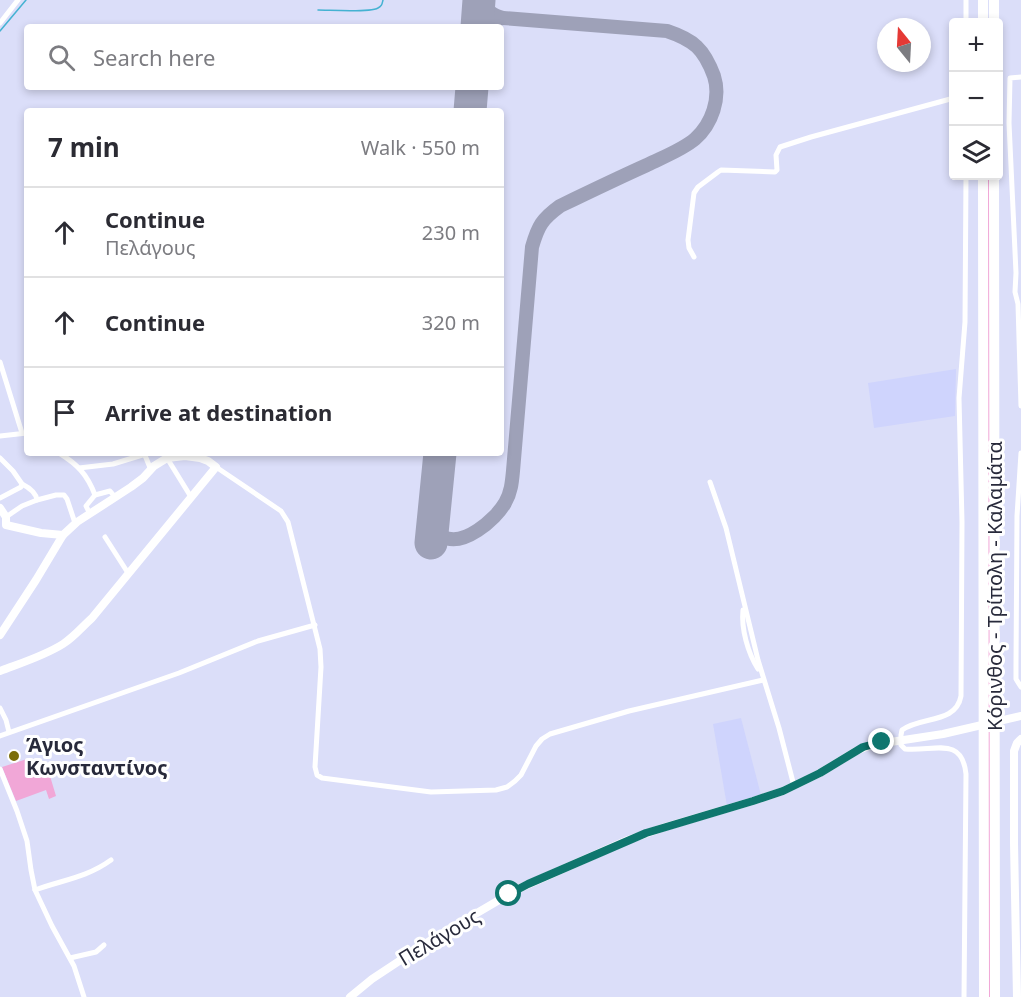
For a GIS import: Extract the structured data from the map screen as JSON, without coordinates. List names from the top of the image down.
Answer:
{
  "streets": {
    "highway": ["Κόρινθος - Τρίπολη - Καλαμάτα"],
    "street": ["Πελάγους"]
  },
  "places": ["Άγιος Κωνσταντίνος"],
  "north": "top",
  "page": {
    "map_buttons": ["+", "−"],
    "search": "Search here",
    "heading": ["7 min", "Walk · 550 m"],
    "list": [
      ["Continue", "Πελάγους", "230 m"],
      ["Continue", "320 m"],
      "Arrive at destination"
    ]
  }
}
